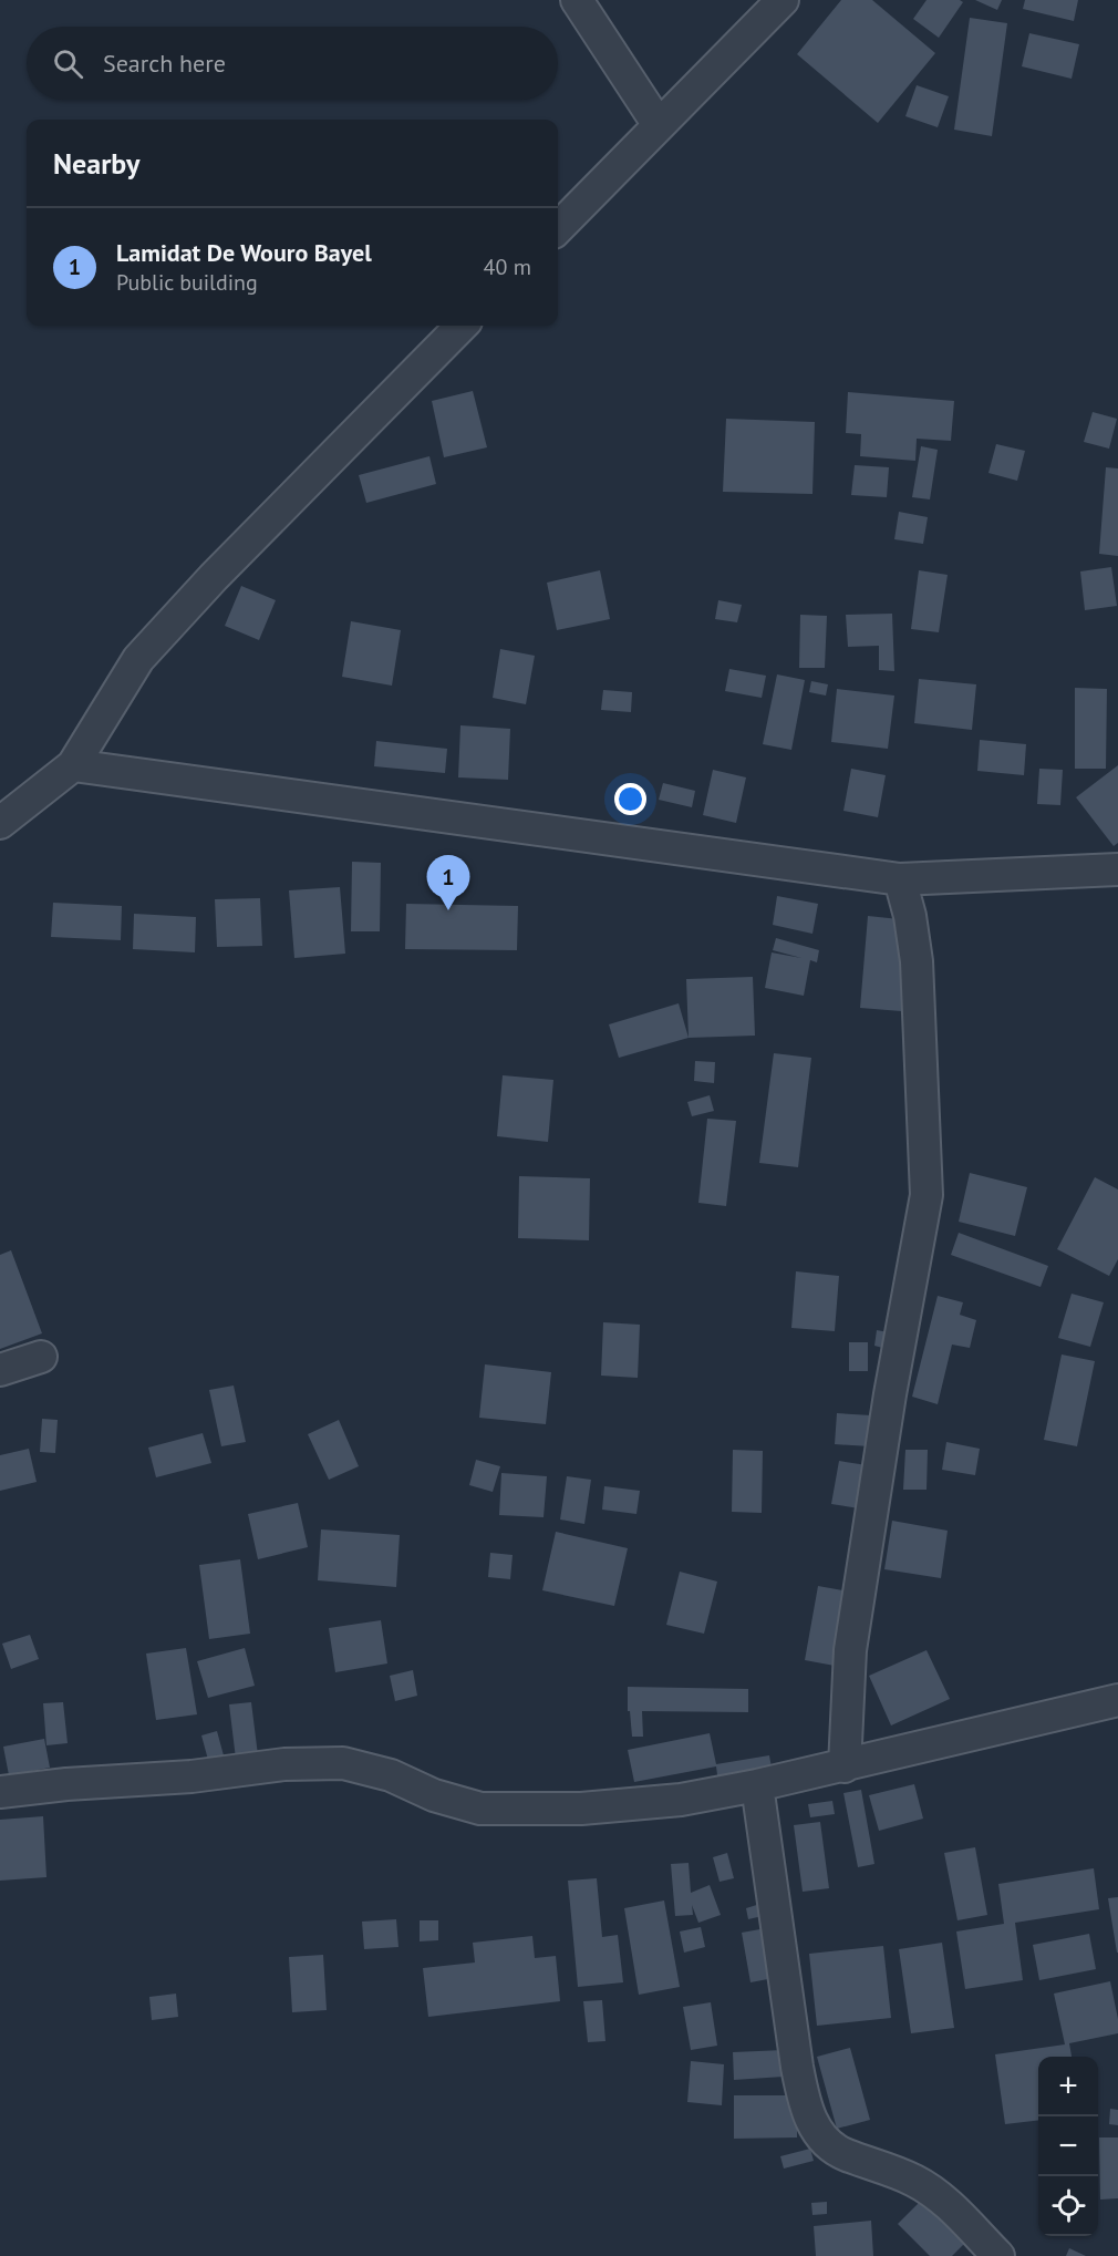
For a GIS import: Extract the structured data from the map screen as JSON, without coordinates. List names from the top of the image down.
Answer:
{
  "page": {
    "search": "Search here",
    "heading": "Nearby",
    "list": [
      {
        "mark": "1",
        "name": "Lamidat De Wouro Bayel",
        "note": "Public building",
        "value": "40 m"
      }
    ],
    "pins": "1",
    "map_buttons": ["+", "−"]
  }
}
